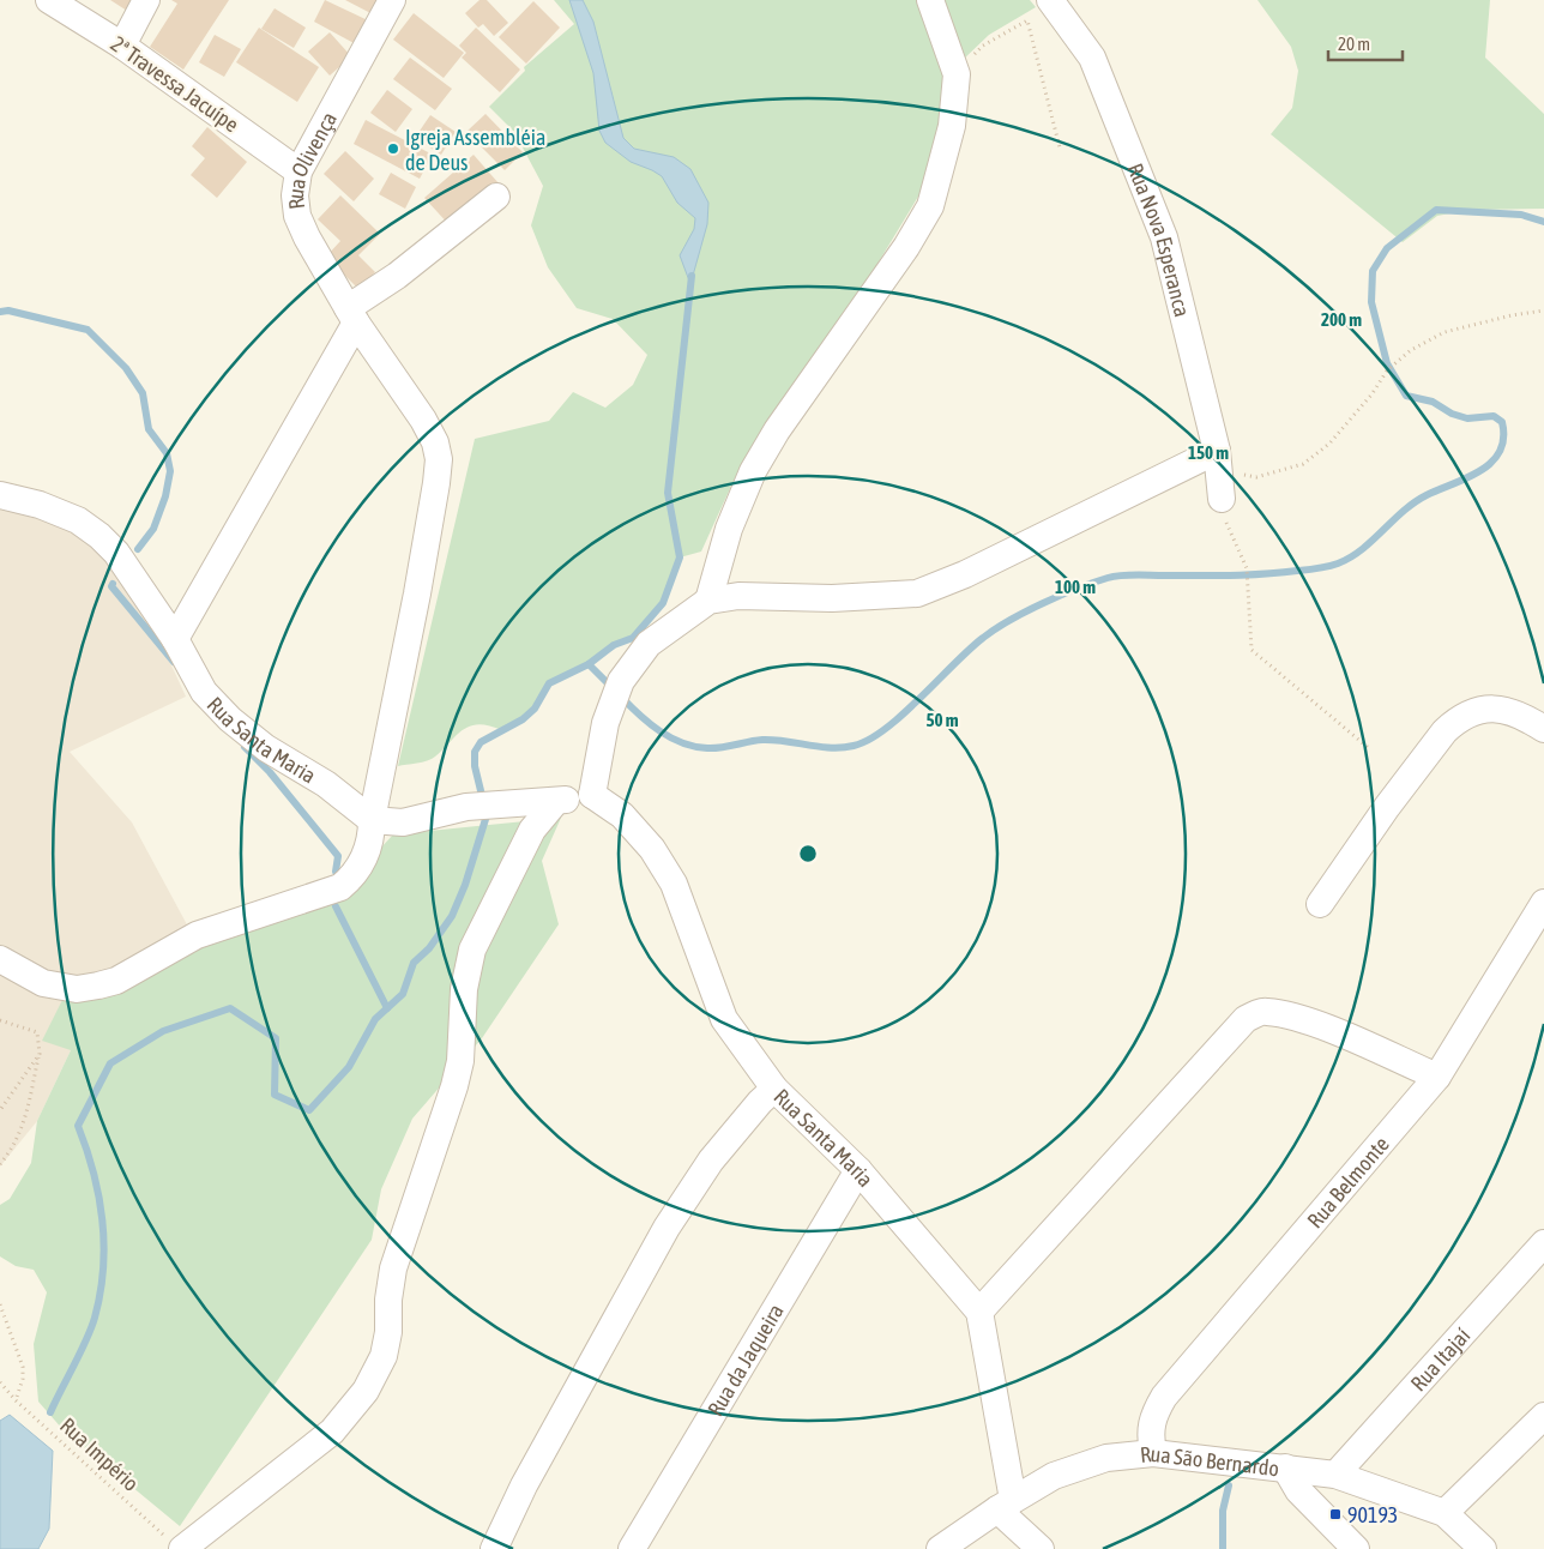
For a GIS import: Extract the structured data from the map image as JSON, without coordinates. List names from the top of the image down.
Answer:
{
  "streets": {
    "street": [
      "2ª Travessa Jacuípe",
      "Rua Olivença",
      "Rua Nova Esperanca",
      "Rua Santa Maria",
      "Rua Belmonte",
      "Rua da Jaqueira",
      "Rua Itajaí",
      "Rua São Bernardo"
    ],
    "path": ["Rua Império"]
  },
  "crossings": [
    ["2ª Travessa Jacuípe", "Rua Olivença"],
    ["Rua Olivença", "Rua Santa Maria"],
    ["Rua Santa Maria", "Rua da Jaqueira"],
    ["Rua Santa Maria", "Rua São Bernardo"],
    ["Rua Belmonte", "Rua São Bernardo"],
    ["Rua Itajaí", "Rua São Bernardo"]
  ],
  "places": {
    "other": ["Igreja Assembléia de Deus"],
    "transit": ["90193"]
  },
  "scale_bar": "20 m",
  "rings": [
    "200 m",
    "150 m",
    "100 m",
    "50 m"
  ]
}
